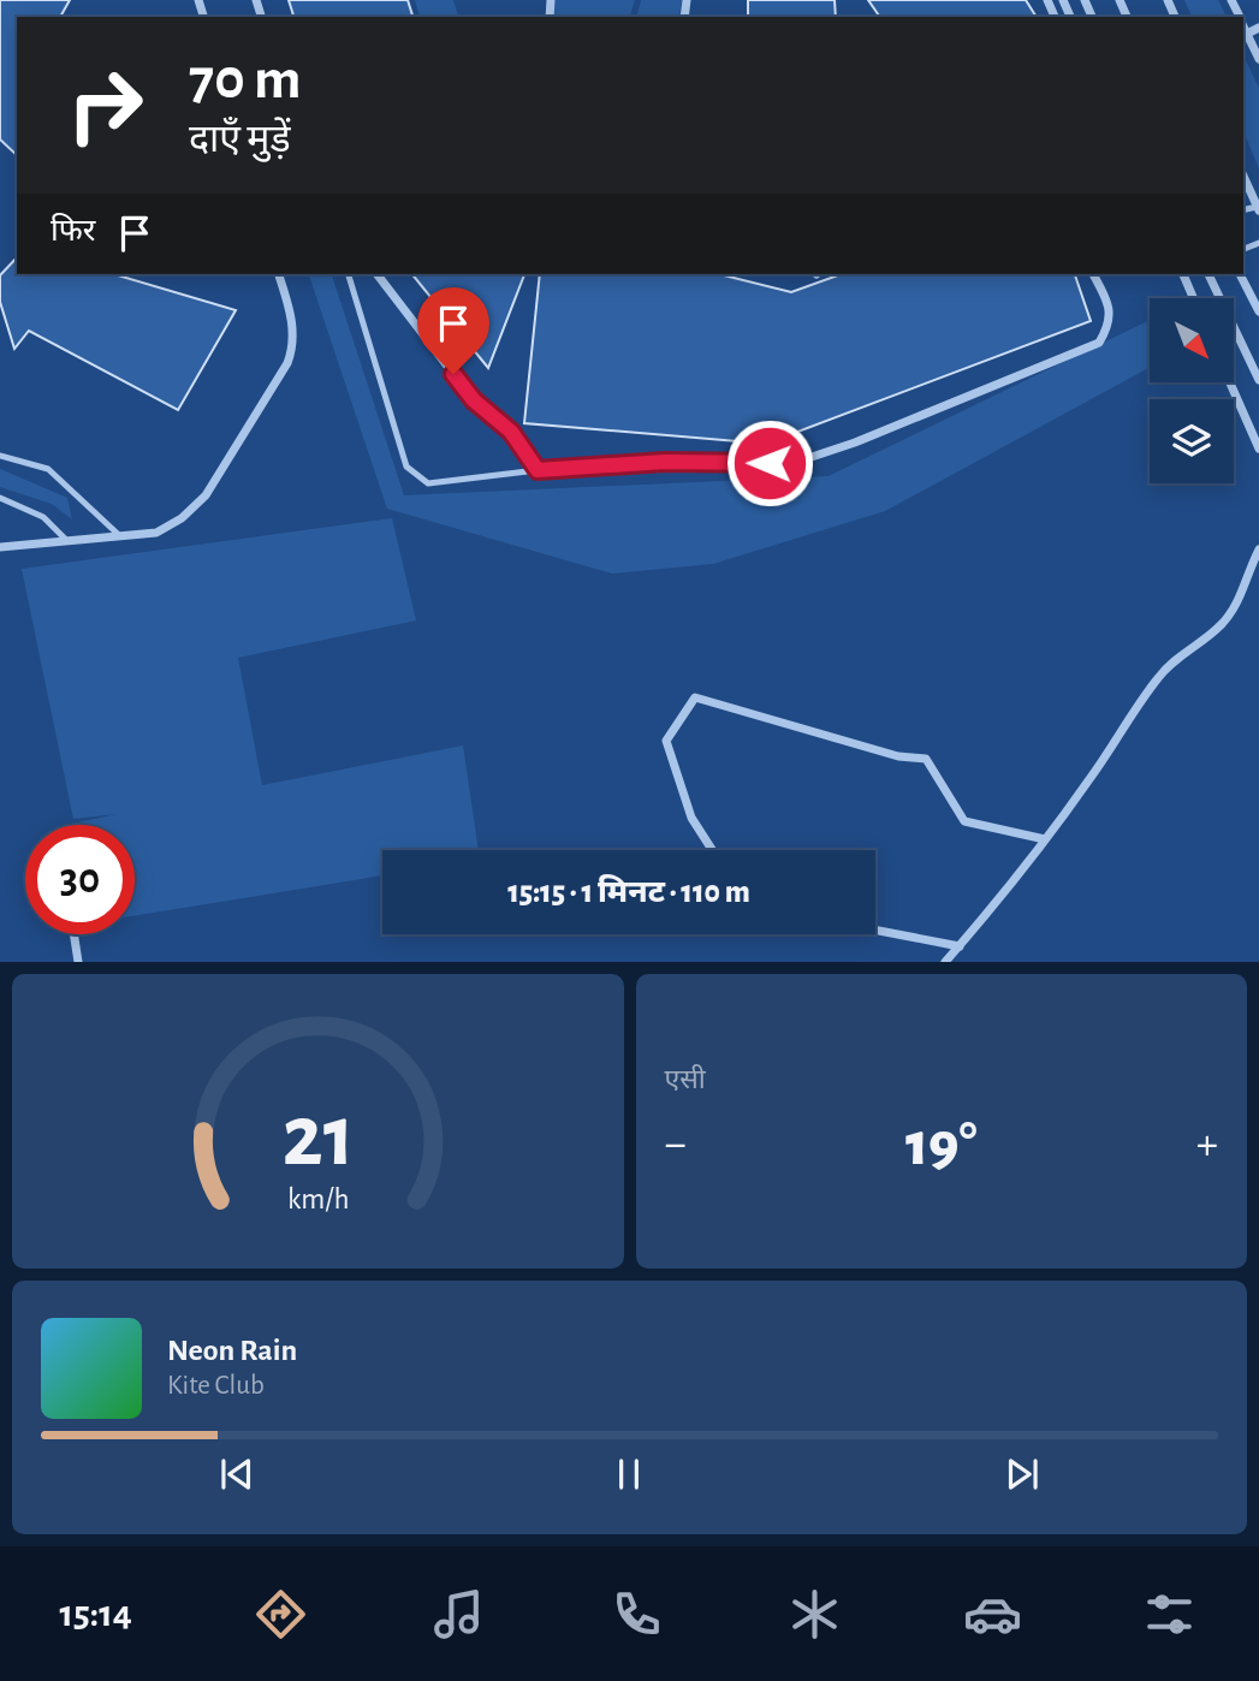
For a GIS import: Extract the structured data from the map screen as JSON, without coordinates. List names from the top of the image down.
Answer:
{
  "north": "bottom right",
  "page": {
    "turn": ["70 m", "दाएँ मुड़ें"],
    "then": "फिर",
    "limit": "30",
    "trip": "15:15 · 1 मिनट · 110 m",
    "tile": "एसी",
    "heat": ["−", "19°", "+"],
    "song": ["Neon Rain", "Kite Club"],
    "tabs": "15:14",
    "gauge": ["21", "km/h"]
  }
}
